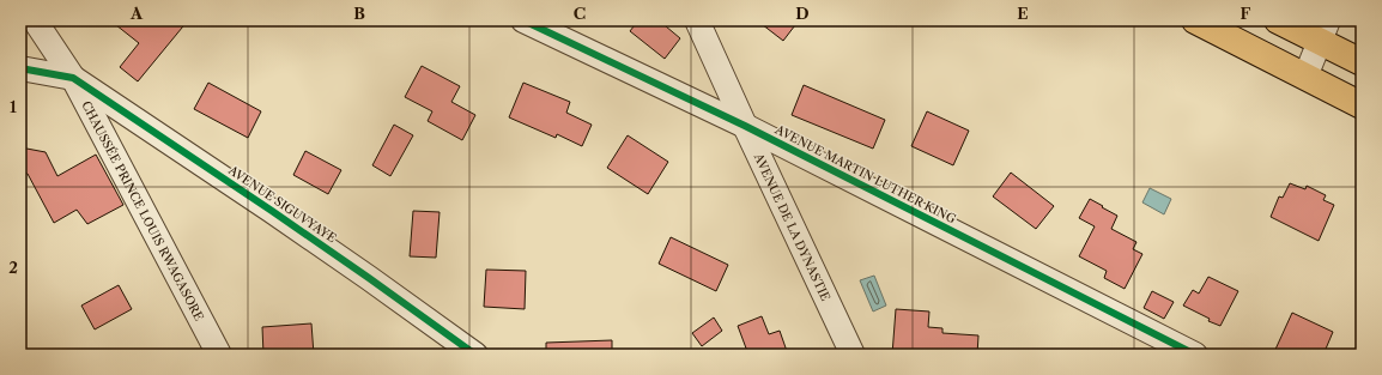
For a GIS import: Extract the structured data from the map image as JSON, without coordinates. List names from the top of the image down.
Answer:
{
  "streets": {
    "street": [
      "AVENUE MARTIN LUTHER KING",
      "AVENUE SIGUVYAYE",
      "CHAUSSÉE PRINCE LOUIS RWAGASORE",
      "AVENUE DE LA DYNASTIE"
    ]
  },
  "crossings": [
    ["AVENUE MARTIN LUTHER KING", "AVENUE DE LA DYNASTIE"],
    ["AVENUE SIGUVYAYE", "CHAUSSÉE PRINCE LOUIS RWAGASORE"]
  ],
  "grid": {
    "columns": [
      "A",
      "B",
      "C",
      "D",
      "E",
      "F"
    ],
    "rows": ["1", "2"]
  }
}
